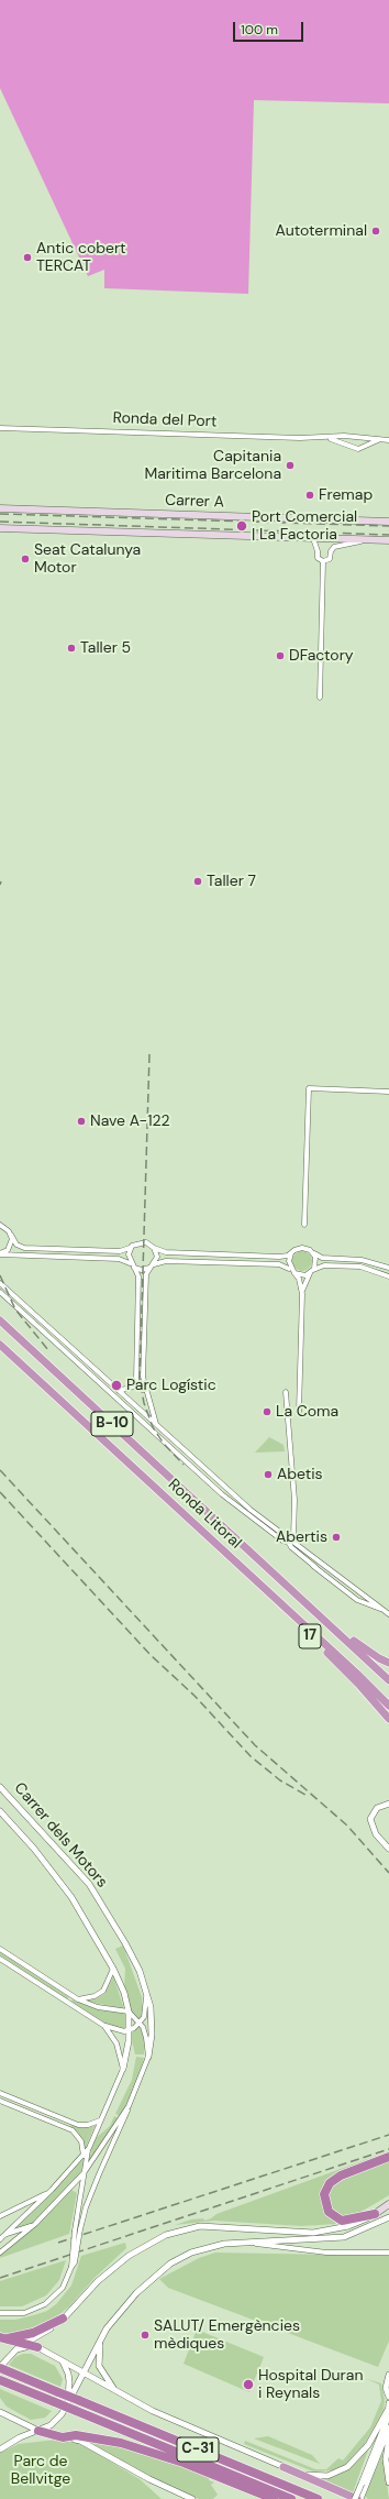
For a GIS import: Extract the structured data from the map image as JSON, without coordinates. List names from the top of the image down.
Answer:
{
  "streets": {
    "highway": [
      "B-10",
      "Ronda Litoral",
      "17",
      "C-31"
    ],
    "main road": ["Carrer A"],
    "street": ["Ronda del Port", "Carrer dels Motors"]
  },
  "crossings": [
    ["Ronda Litoral", "17"]
  ],
  "parks": ["Parc de Bellvitge"],
  "places": [
    "Autoterminal",
    "Antic cobert TERCAT",
    "Capitania Maritima Barcelona",
    "Fremap",
    "Port Comercial | La Factoria",
    "Seat Catalunya Motor",
    "Taller 5",
    "DFactory",
    "Taller 7",
    "Nave A-122",
    "Parc Logístic",
    "La Coma",
    "Abetis",
    "Abertis",
    "SALUT/ Emergències mèdiques",
    "Hospital Duran i Reynals"
  ],
  "scale_bar": "100 m"
}
